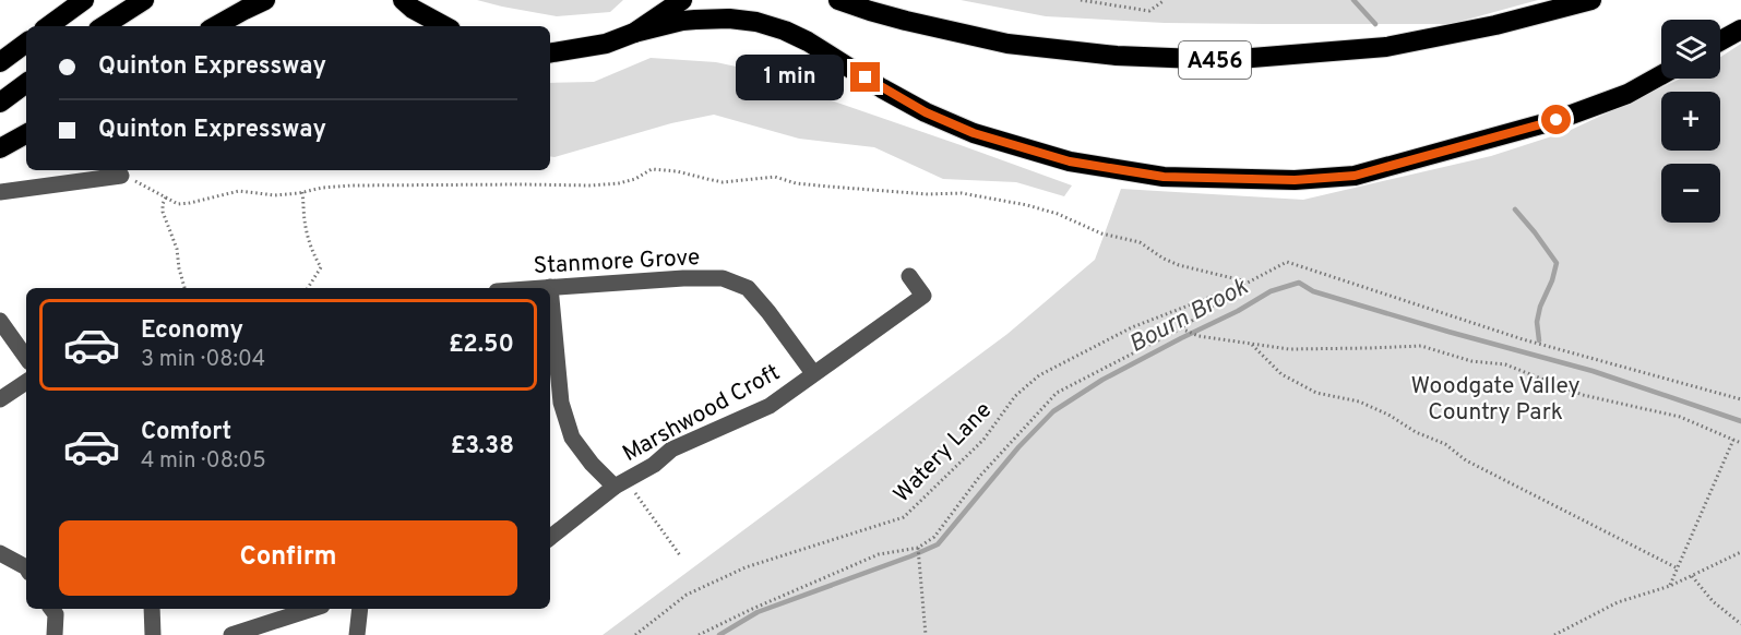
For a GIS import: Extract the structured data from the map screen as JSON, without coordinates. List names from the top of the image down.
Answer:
{
  "streets": {
    "highway": ["A456"],
    "street": ["Stanmore Grove", "Marshwood Croft"],
    "path": ["Watery Lane"]
  },
  "crossings": [
    ["Stanmore Grove", "Marshwood Croft"]
  ],
  "water": ["Bourn Brook"],
  "parks": ["Woodgate Valley Country Park"],
  "page": {
    "map_buttons": ["+", "−"],
    "banner": ["Quinton Expressway", "Quinton Expressway"],
    "bubble": "1 min",
    "list": [
      {
        "name": "Economy",
        "note": "3 min · 08:04",
        "value": "£2.50"
      },
      {
        "name": "Comfort",
        "note": "4 min · 08:05",
        "value": "£3.38"
      }
    ],
    "buttons": "Confirm"
  }
}
